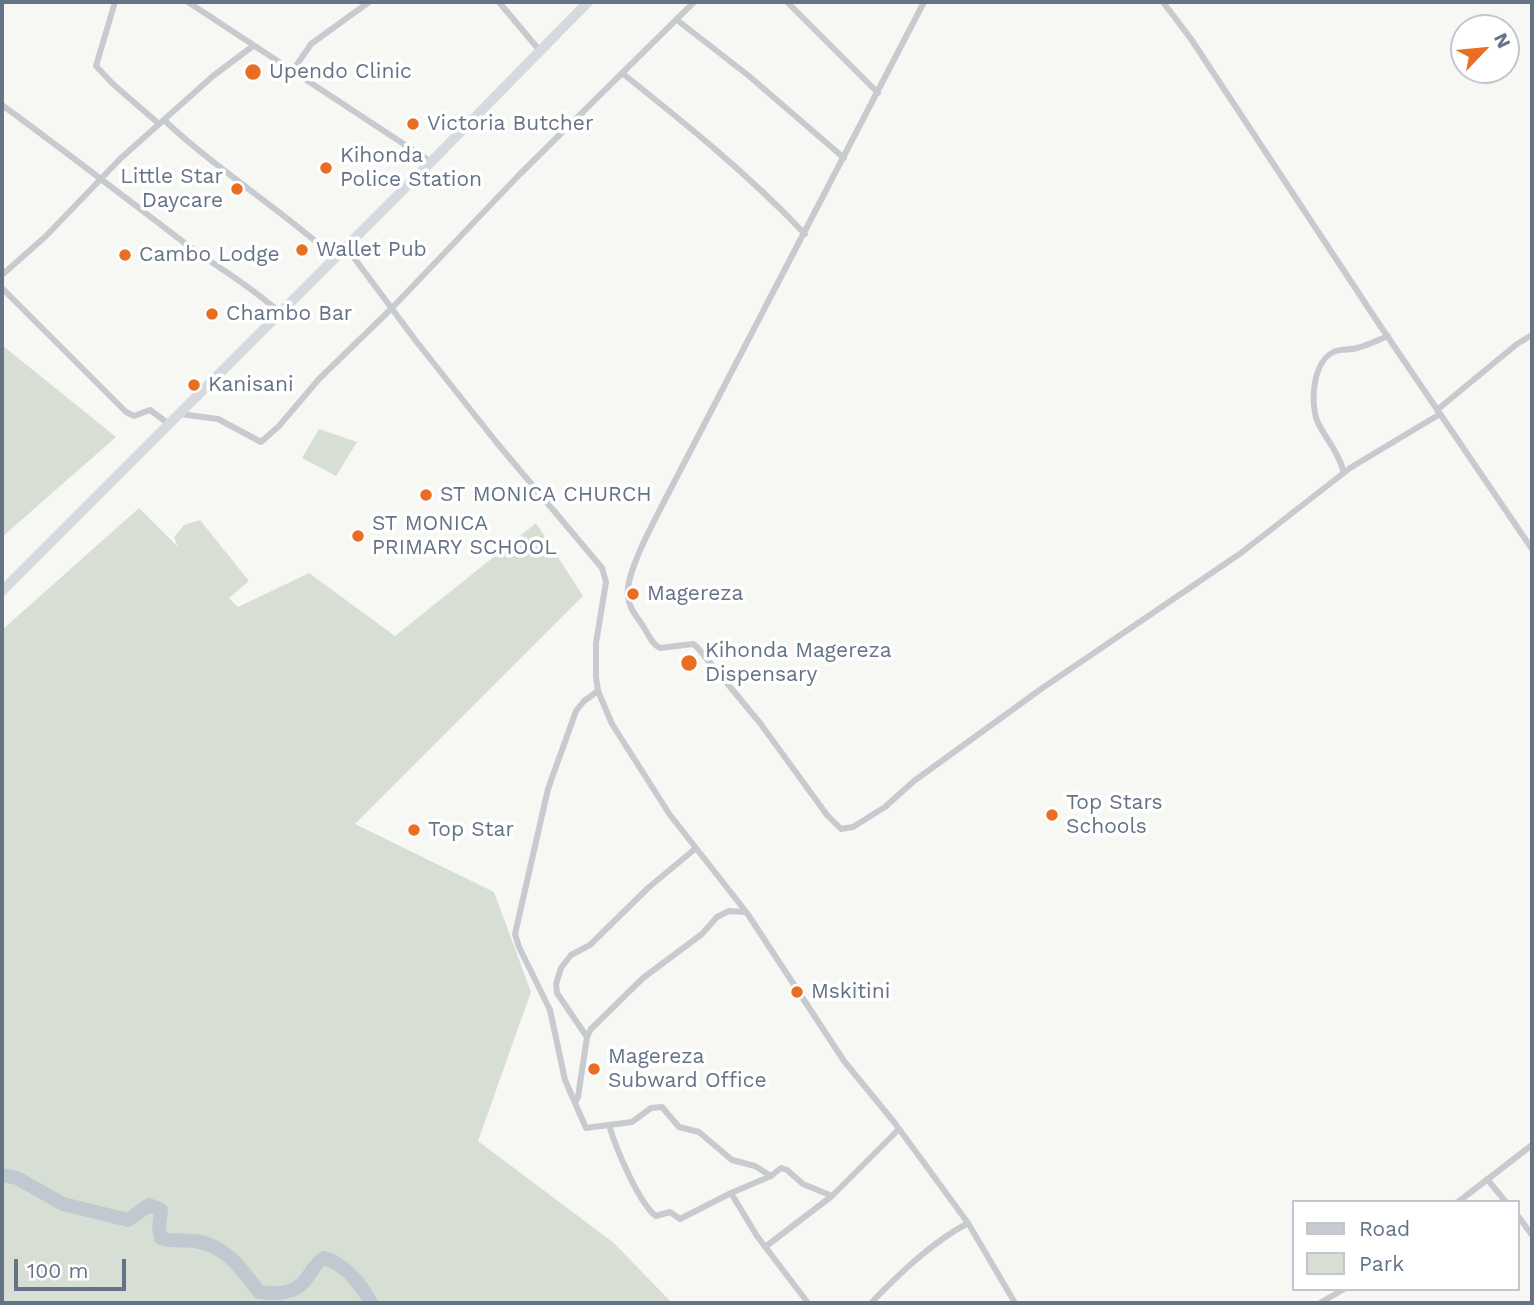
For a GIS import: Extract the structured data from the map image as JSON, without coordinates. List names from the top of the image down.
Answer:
{
  "places": [
    "Upendo Clinic",
    "Victoria Butcher",
    "Kihonda Police Station",
    "Little Star Daycare",
    "Wallet Pub",
    "Cambo Lodge",
    "Chambo Bar",
    "Kanisani",
    "ST MONICA CHURCH",
    "ST MONICA PRIMARY SCHOOL",
    "Magereza",
    "Kihonda Magereza Dispensary",
    "Top Stars Schools",
    "Top Star",
    "Mskitini",
    "Magereza Subward Office"
  ],
  "legend": ["Road", "Park"],
  "scale_bar": "100 m",
  "north": "top right"
}
